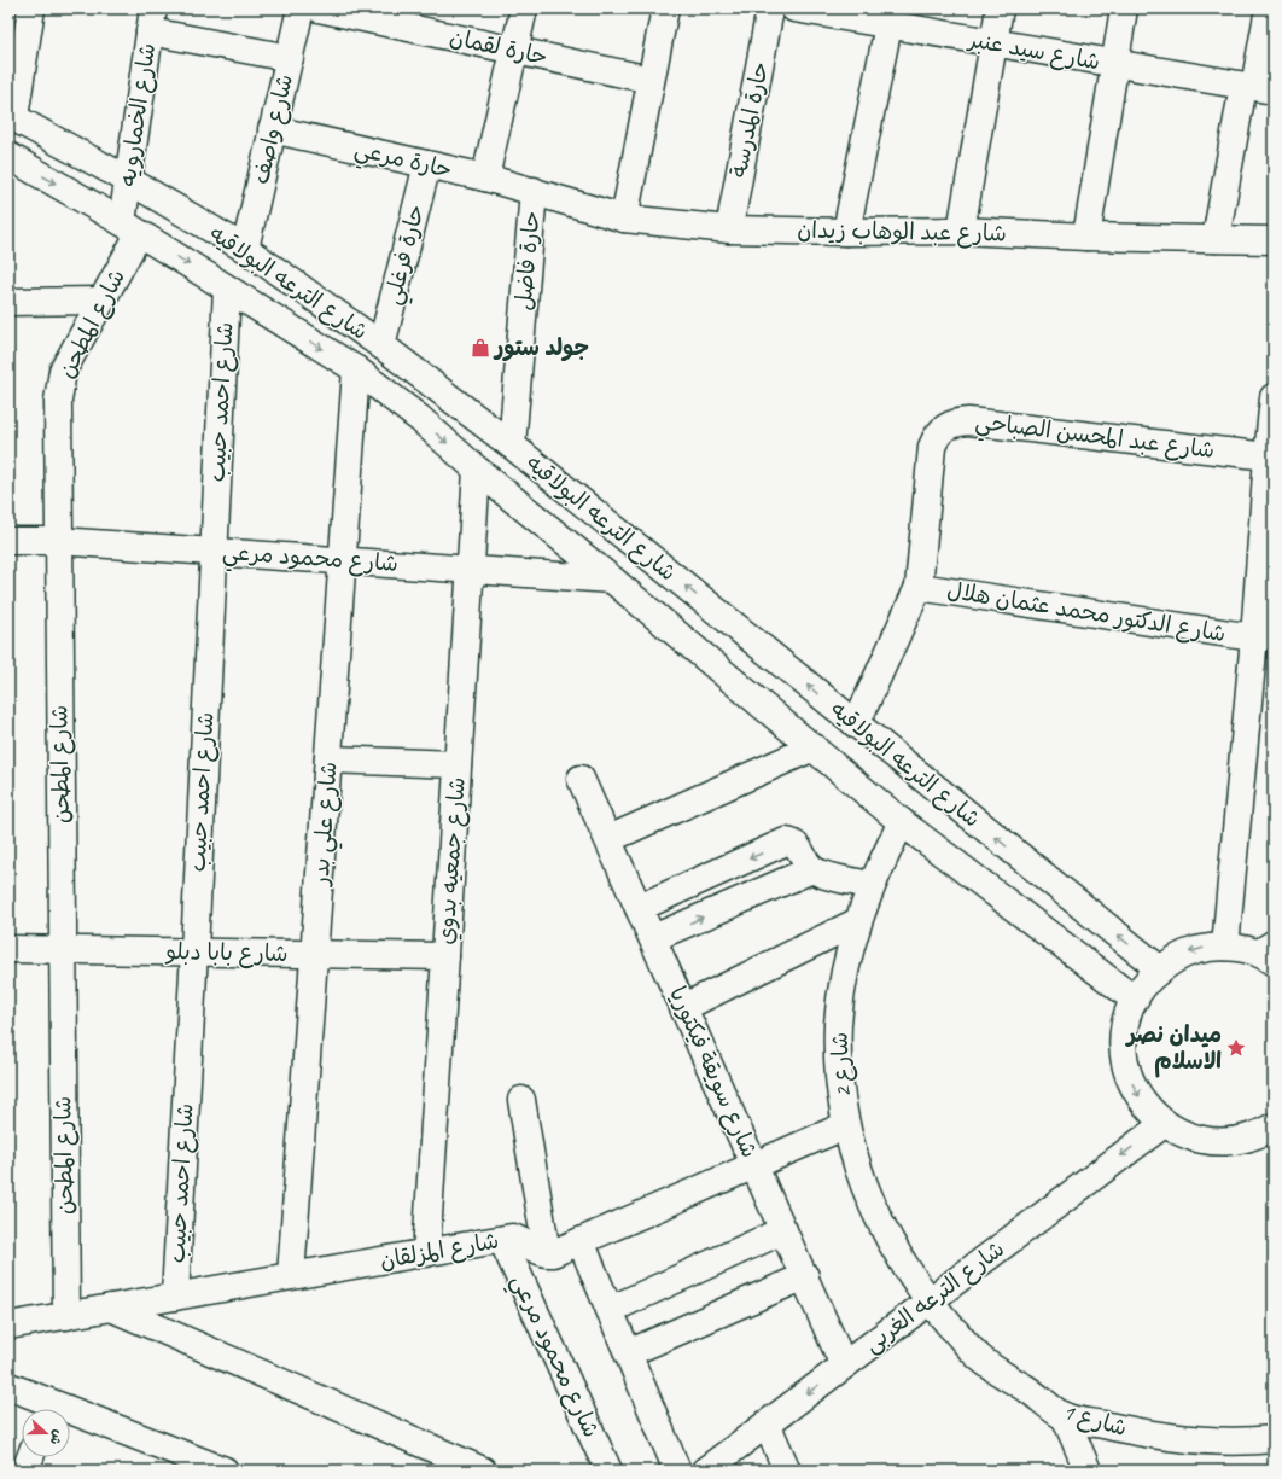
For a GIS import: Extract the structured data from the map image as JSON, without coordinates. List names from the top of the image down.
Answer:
{
  "streets": {
    "street": [
      "حارة لقمان",
      "شارع سيد عنبر",
      "شارع الخمارويه",
      "حارة المدرسة",
      "شارع واصف",
      "حارة مرعي",
      "شارع عبد الوهاب زيدان",
      "حارة فرغلي",
      "حارة فاضل",
      "شارع الترعه البولاقيه",
      "شارع المطحن",
      "شارع احمد حبيب",
      "شارع عبد المحسن الصباحي",
      "شارع محمود مرعي",
      "شارع الدكتور محمد عثمان هلال",
      "شارع علي بدر",
      "شارع جمعيه بدوي",
      "شارع بابا دبلو",
      "شارع 2",
      "شارع سويقة فيكتوريا",
      "شارع المزلقان",
      "شارع الترعه الغربى",
      "شارع 1"
    ]
  },
  "crossings": [
    ["شارع الخمارويه", "شارع الترعه البولاقيه"],
    ["شارع الخمارويه", "شارع المطحن"],
    ["حارة المدرسة", "شارع عبد الوهاب زيدان"],
    ["شارع واصف", "حارة مرعي"],
    ["شارع واصف", "شارع الترعه البولاقيه"],
    ["حارة مرعي", "شارع عبد الوهاب زيدان"],
    ["حارة مرعي", "حارة فرغلي"],
    ["حارة مرعي", "حارة فاضل"],
    ["شارع عبد الوهاب زيدان", "حارة فاضل"],
    ["حارة فرغلي", "شارع الترعه البولاقيه"],
    ["حارة فاضل", "شارع الترعه البولاقيه"],
    ["شارع الترعه البولاقيه", "شارع المطحن"],
    ["شارع الترعه البولاقيه", "شارع احمد حبيب"],
    ["شارع الترعه البولاقيه", "شارع عبد المحسن الصباحي"],
    ["شارع الترعه البولاقيه", "شارع محمود مرعي"],
    ["شارع الترعه البولاقيه", "شارع علي بدر"],
    ["شارع الترعه البولاقيه", "شارع جمعيه بدوي"],
    ["شارع الترعه البولاقيه", "شارع 2"],
    ["شارع المطحن", "شارع محمود مرعي"],
    ["شارع المطحن", "شارع بابا دبلو"],
    ["شارع المطحن", "شارع المزلقان"],
    ["شارع احمد حبيب", "شارع محمود مرعي"],
    ["شارع احمد حبيب", "شارع بابا دبلو"],
    ["شارع احمد حبيب", "شارع المزلقان"],
    ["شارع عبد المحسن الصباحي", "شارع الدكتور محمد عثمان هلال"],
    ["شارع محمود مرعي", "شارع علي بدر"],
    ["شارع محمود مرعي", "شارع جمعيه بدوي"],
    ["شارع محمود مرعي", "شارع المزلقان"],
    ["شارع علي بدر", "شارع بابا دبلو"],
    ["شارع علي بدر", "شارع المزلقان"],
    ["شارع جمعيه بدوي", "شارع بابا دبلو"],
    ["شارع جمعيه بدوي", "شارع المزلقان"],
    ["شارع 2", "شارع الترعه الغربى"],
    ["شارع 2", "شارع 1"],
    ["شارع سويقة فيكتوريا", "شارع الترعه الغربى"],
    ["شارع الترعه الغربى", "شارع 1"]
  ],
  "places": {
    "shop": ["جولد ستور"],
    "place": ["ميدان نصر الاسلام"]
  },
  "north": "right"
}
